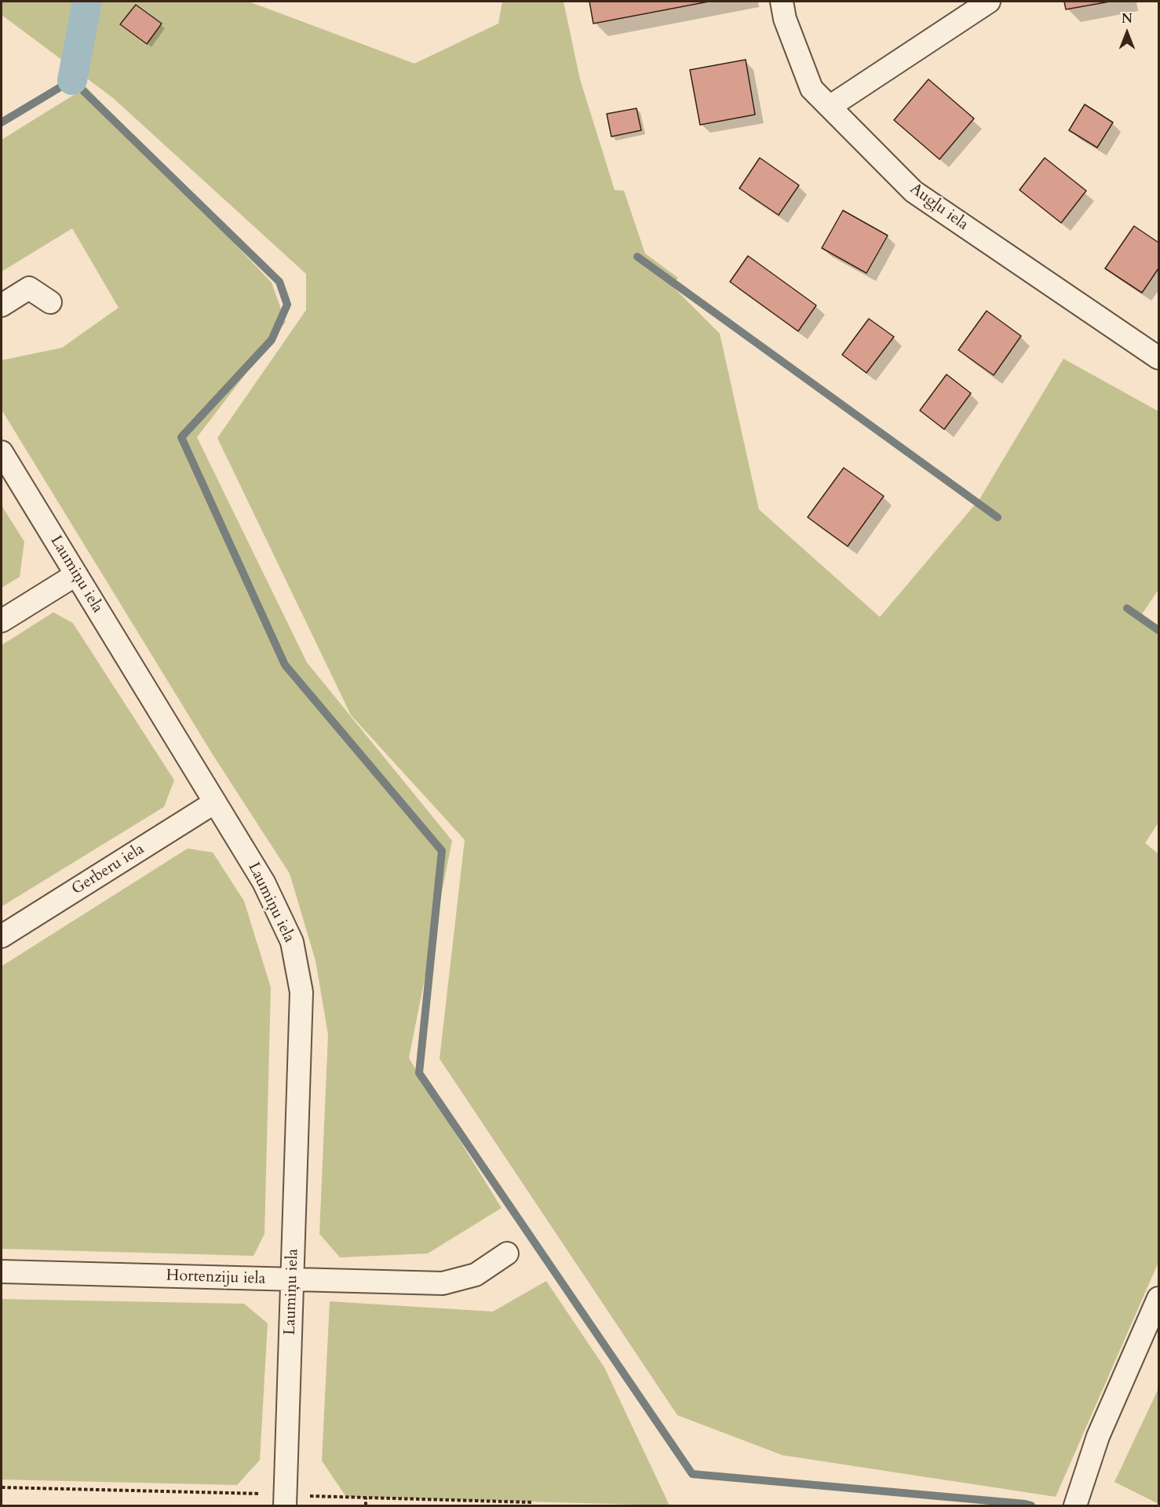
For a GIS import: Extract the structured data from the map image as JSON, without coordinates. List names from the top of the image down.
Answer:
{
  "streets": {
    "street": [
      "Augļu iela",
      "Laumiņu iela",
      "Gerberu iela",
      "Hortenziju iela"
    ]
  },
  "crossings": [
    ["Laumiņu iela", "Gerberu iela"],
    ["Laumiņu iela", "Hortenziju iela"]
  ],
  "north": "top"
}
